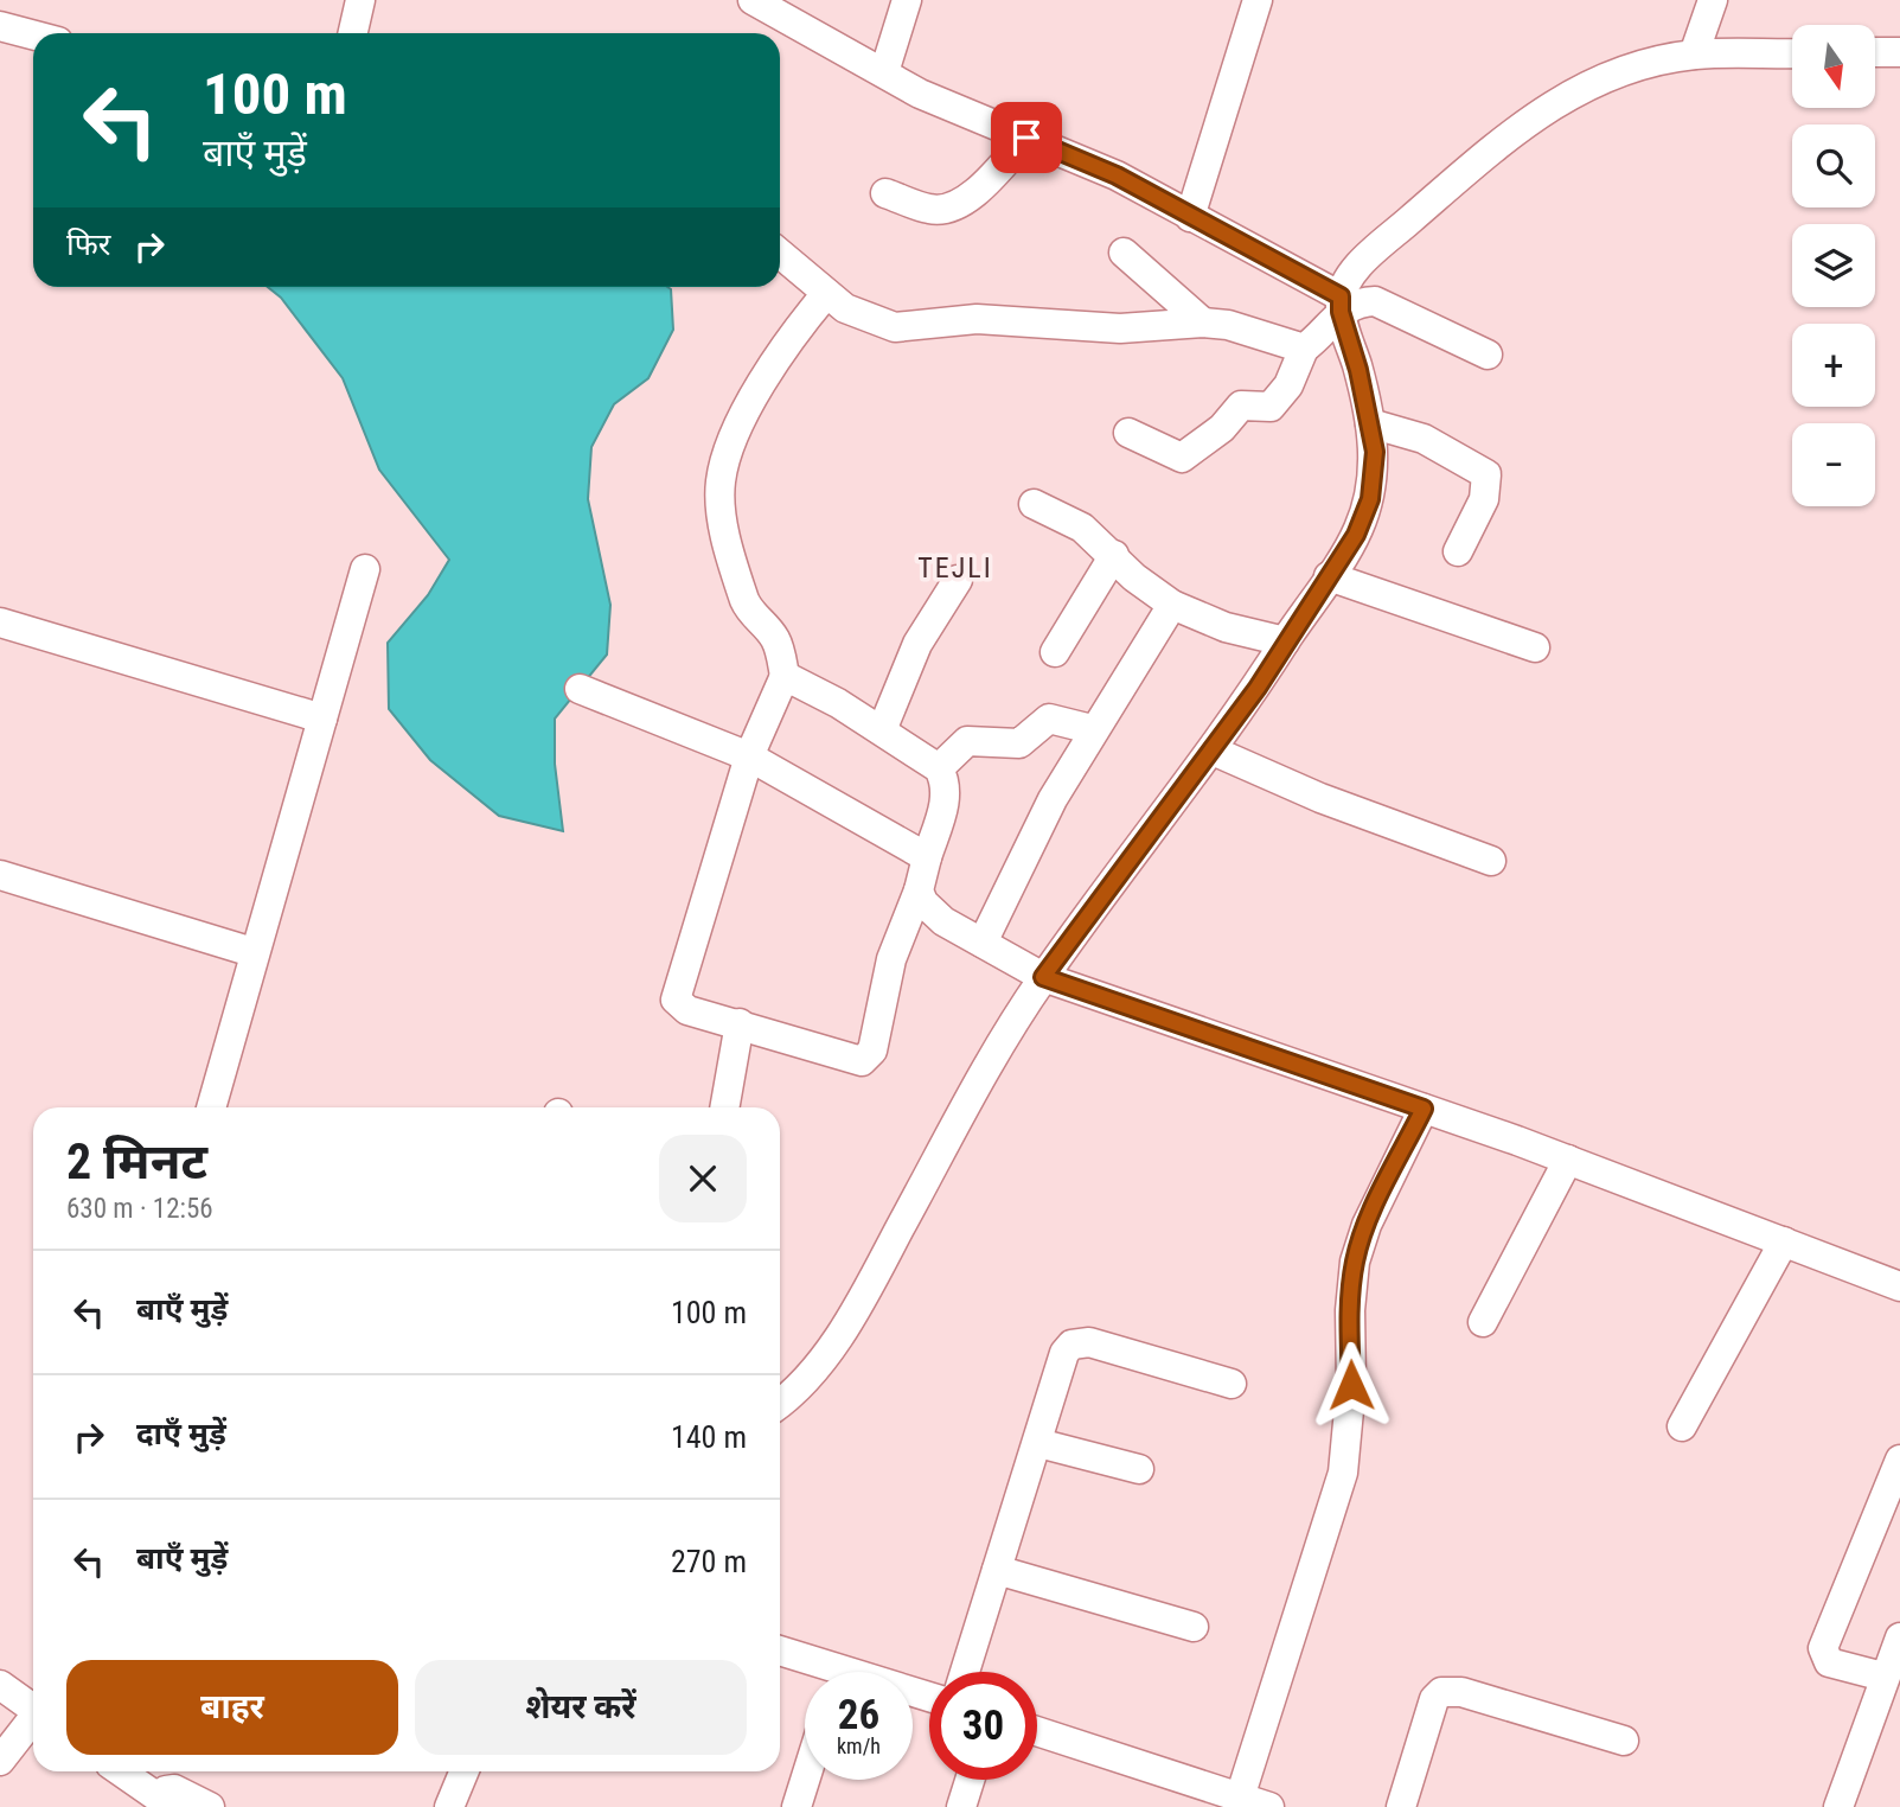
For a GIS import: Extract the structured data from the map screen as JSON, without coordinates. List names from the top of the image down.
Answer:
{
  "districts": ["TEJLI"],
  "north": "bottom",
  "page": {
    "map_buttons": ["+", "−"],
    "turn": ["100 m", "बाएँ मुड़ें"],
    "then": "फिर",
    "heading": ["2 मिनट", "630 m · 12:56"],
    "list": [
      {
        "name": "बाएँ मुड़ें",
        "value": "100 m"
      },
      {
        "name": "दाएँ मुड़ें",
        "value": "140 m"
      },
      {
        "name": "बाएँ मुड़ें",
        "value": "270 m"
      }
    ],
    "buttons": ["बाहर", "शेयर करें"],
    "speed": "26 km/h",
    "limit": "30"
  }
}
